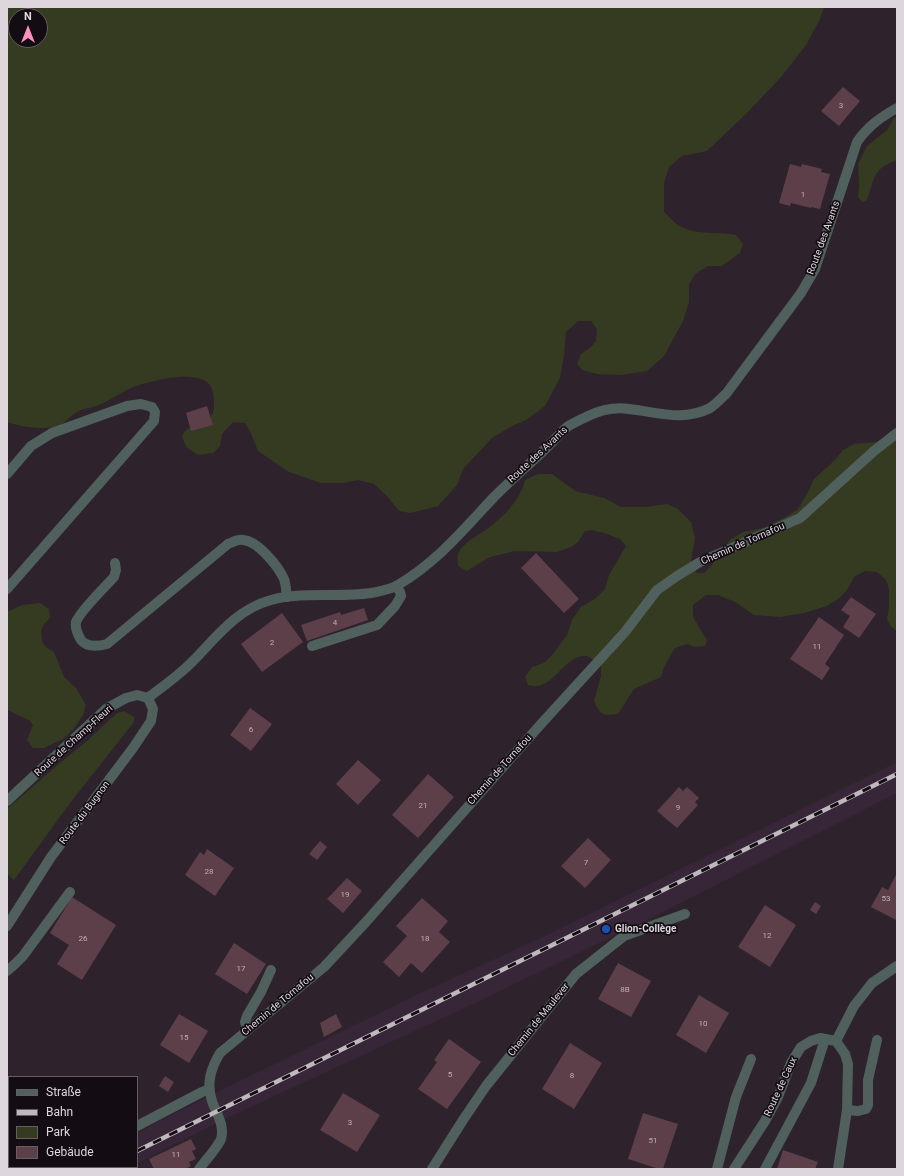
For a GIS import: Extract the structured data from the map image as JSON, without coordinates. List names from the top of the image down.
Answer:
{
  "streets": {
    "street": [
      "Route des Avants",
      "Chemin de Tornafou",
      "Route de Champ-Fleuri",
      "Route du Bugnon",
      "Chemin de Maulever",
      "Route de Caux"
    ]
  },
  "crossings": [
    ["Route des Avants", "Route de Champ-Fleuri"],
    ["Route des Avants", "Route du Bugnon"],
    ["Route de Champ-Fleuri", "Route du Bugnon"]
  ],
  "places": ["Glion-Collège"],
  "house_numbers": [
    "3",
    "1",
    "4",
    "2",
    "11",
    "6",
    "21",
    "9",
    "7",
    "28",
    "19",
    "53",
    "12",
    "26",
    "18",
    "17",
    "8B",
    "10",
    "15",
    "5",
    "8",
    "3",
    "51",
    "11"
  ],
  "legend": [
    "Straße",
    "Bahn",
    "Park",
    "Gebäude"
  ],
  "north": "top"
}
